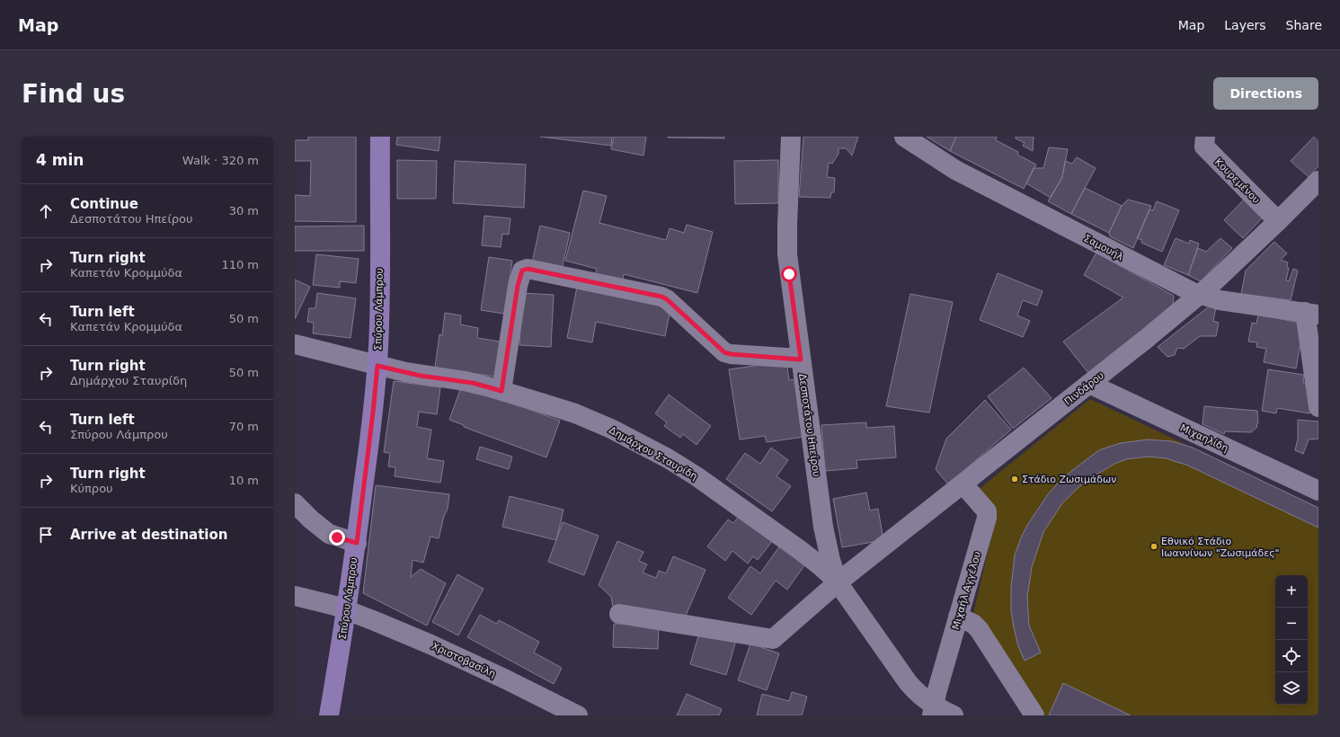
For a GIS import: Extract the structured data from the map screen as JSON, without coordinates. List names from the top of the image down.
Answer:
{
  "streets": {
    "main road": ["Σπύρου Λάμπρου"],
    "street": [
      "Κουρεμένου",
      "Σαμουήλ",
      "Πινδάρου",
      "Δεσποτάτου Ηπείρου",
      "Μιχαηλίδη",
      "Δημάρχου Σταυρίδη",
      "Μιχαήλ Αγγέλου",
      "Χριστοβασίλη"
    ]
  },
  "crossings": [
    ["Κουρεμένου", "Πινδάρου"],
    ["Σαμουήλ", "Πινδάρου"],
    ["Σπύρου Λάμπρου", "Δημάρχου Σταυρίδη"],
    ["Σπύρου Λάμπρου", "Χριστοβασίλη"],
    ["Πινδάρου", "Δεσποτάτου Ηπείρου"],
    ["Πινδάρου", "Μιχαηλίδη"],
    ["Πινδάρου", "Δημάρχου Σταυρίδη"],
    ["Πινδάρου", "Μιχαήλ Αγγέλου"],
    ["Δεσποτάτου Ηπείρου", "Δημάρχου Σταυρίδη"],
    ["Δεσποτάτου Ηπείρου", "Μιχαήλ Αγγέλου"]
  ],
  "places": ["Στάδιο Ζωσιμάδων", "Εθνικό Στάδιο Ιωαννίνων \"Ζωσιμάδες\""],
  "page": {
    "header": "Map",
    "nav": ["Map", "Layers", "Share"],
    "buttons": "Directions",
    "title": "Find us",
    "heading": ["4 min", "Walk · 320 m"],
    "list": [
      ["Continue", "Δεσποτάτου Ηπείρου", "30 m"],
      ["Turn right", "Καπετάν Κρομμύδα", "110 m"],
      ["Turn left", "Καπετάν Κρομμύδα", "50 m"],
      ["Turn right", "Δημάρχου Σταυρίδη", "50 m"],
      ["Turn left", "Σπύρου Λάμπρου", "70 m"],
      ["Turn right", "Κύπρου", "10 m"],
      "Arrive at destination"
    ],
    "map_buttons": ["+", "−"]
  }
}
